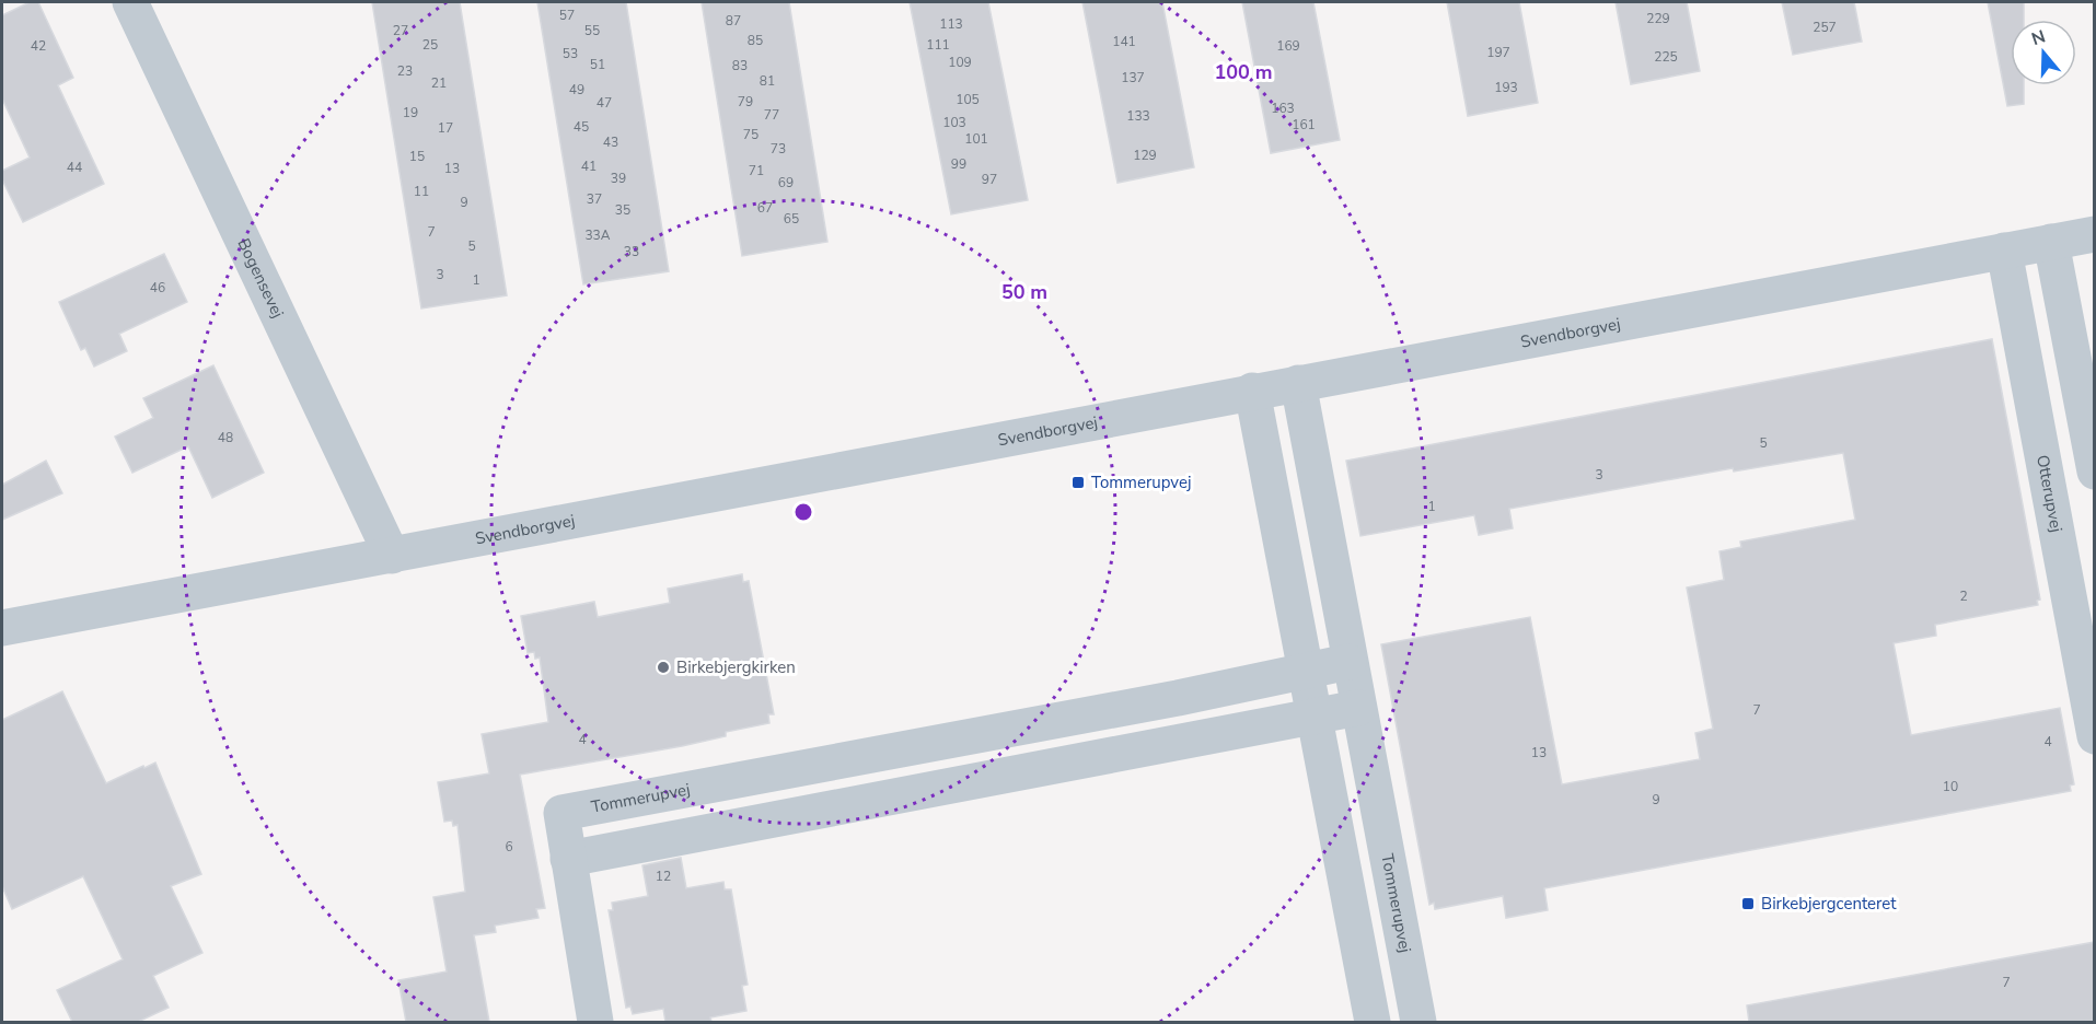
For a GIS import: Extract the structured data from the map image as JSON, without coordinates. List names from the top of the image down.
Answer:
{
  "streets": {
    "street": [
      "Bogensevej",
      "Svendborgvej",
      "Otterupvej",
      "Tommerupvej"
    ]
  },
  "crossings": [
    ["Bogensevej", "Svendborgvej"],
    ["Svendborgvej", "Otterupvej"],
    ["Svendborgvej", "Tommerupvej"]
  ],
  "places": {
    "transit": ["Tommerupvej", "Birkebjergcenteret"],
    "other": ["Birkebjergkirken"]
  },
  "house_numbers": [
    "57",
    "229",
    "87",
    "113",
    "257",
    "27",
    "55",
    "85",
    "141",
    "25",
    "111",
    "42",
    "169",
    "197",
    "53",
    "225",
    "109",
    "51",
    "83",
    "23",
    "137",
    "81",
    "21",
    "193",
    "49",
    "105",
    "79",
    "47",
    "163",
    "19",
    "77",
    "133",
    "103",
    "161",
    "45",
    "17",
    "75",
    "101",
    "43",
    "73",
    "129",
    "15",
    "99",
    "41",
    "44",
    "13",
    "71",
    "39",
    "97",
    "69",
    "11",
    "37",
    "9",
    "67",
    "35",
    "65",
    "7",
    "33A",
    "5",
    "33",
    "3",
    "1",
    "46",
    "48",
    "5",
    "3",
    "1",
    "2",
    "7",
    "4",
    "4",
    "13",
    "10",
    "9",
    "6",
    "12",
    "7"
  ],
  "north": "top",
  "rings": ["100 m", "50 m"]
}
